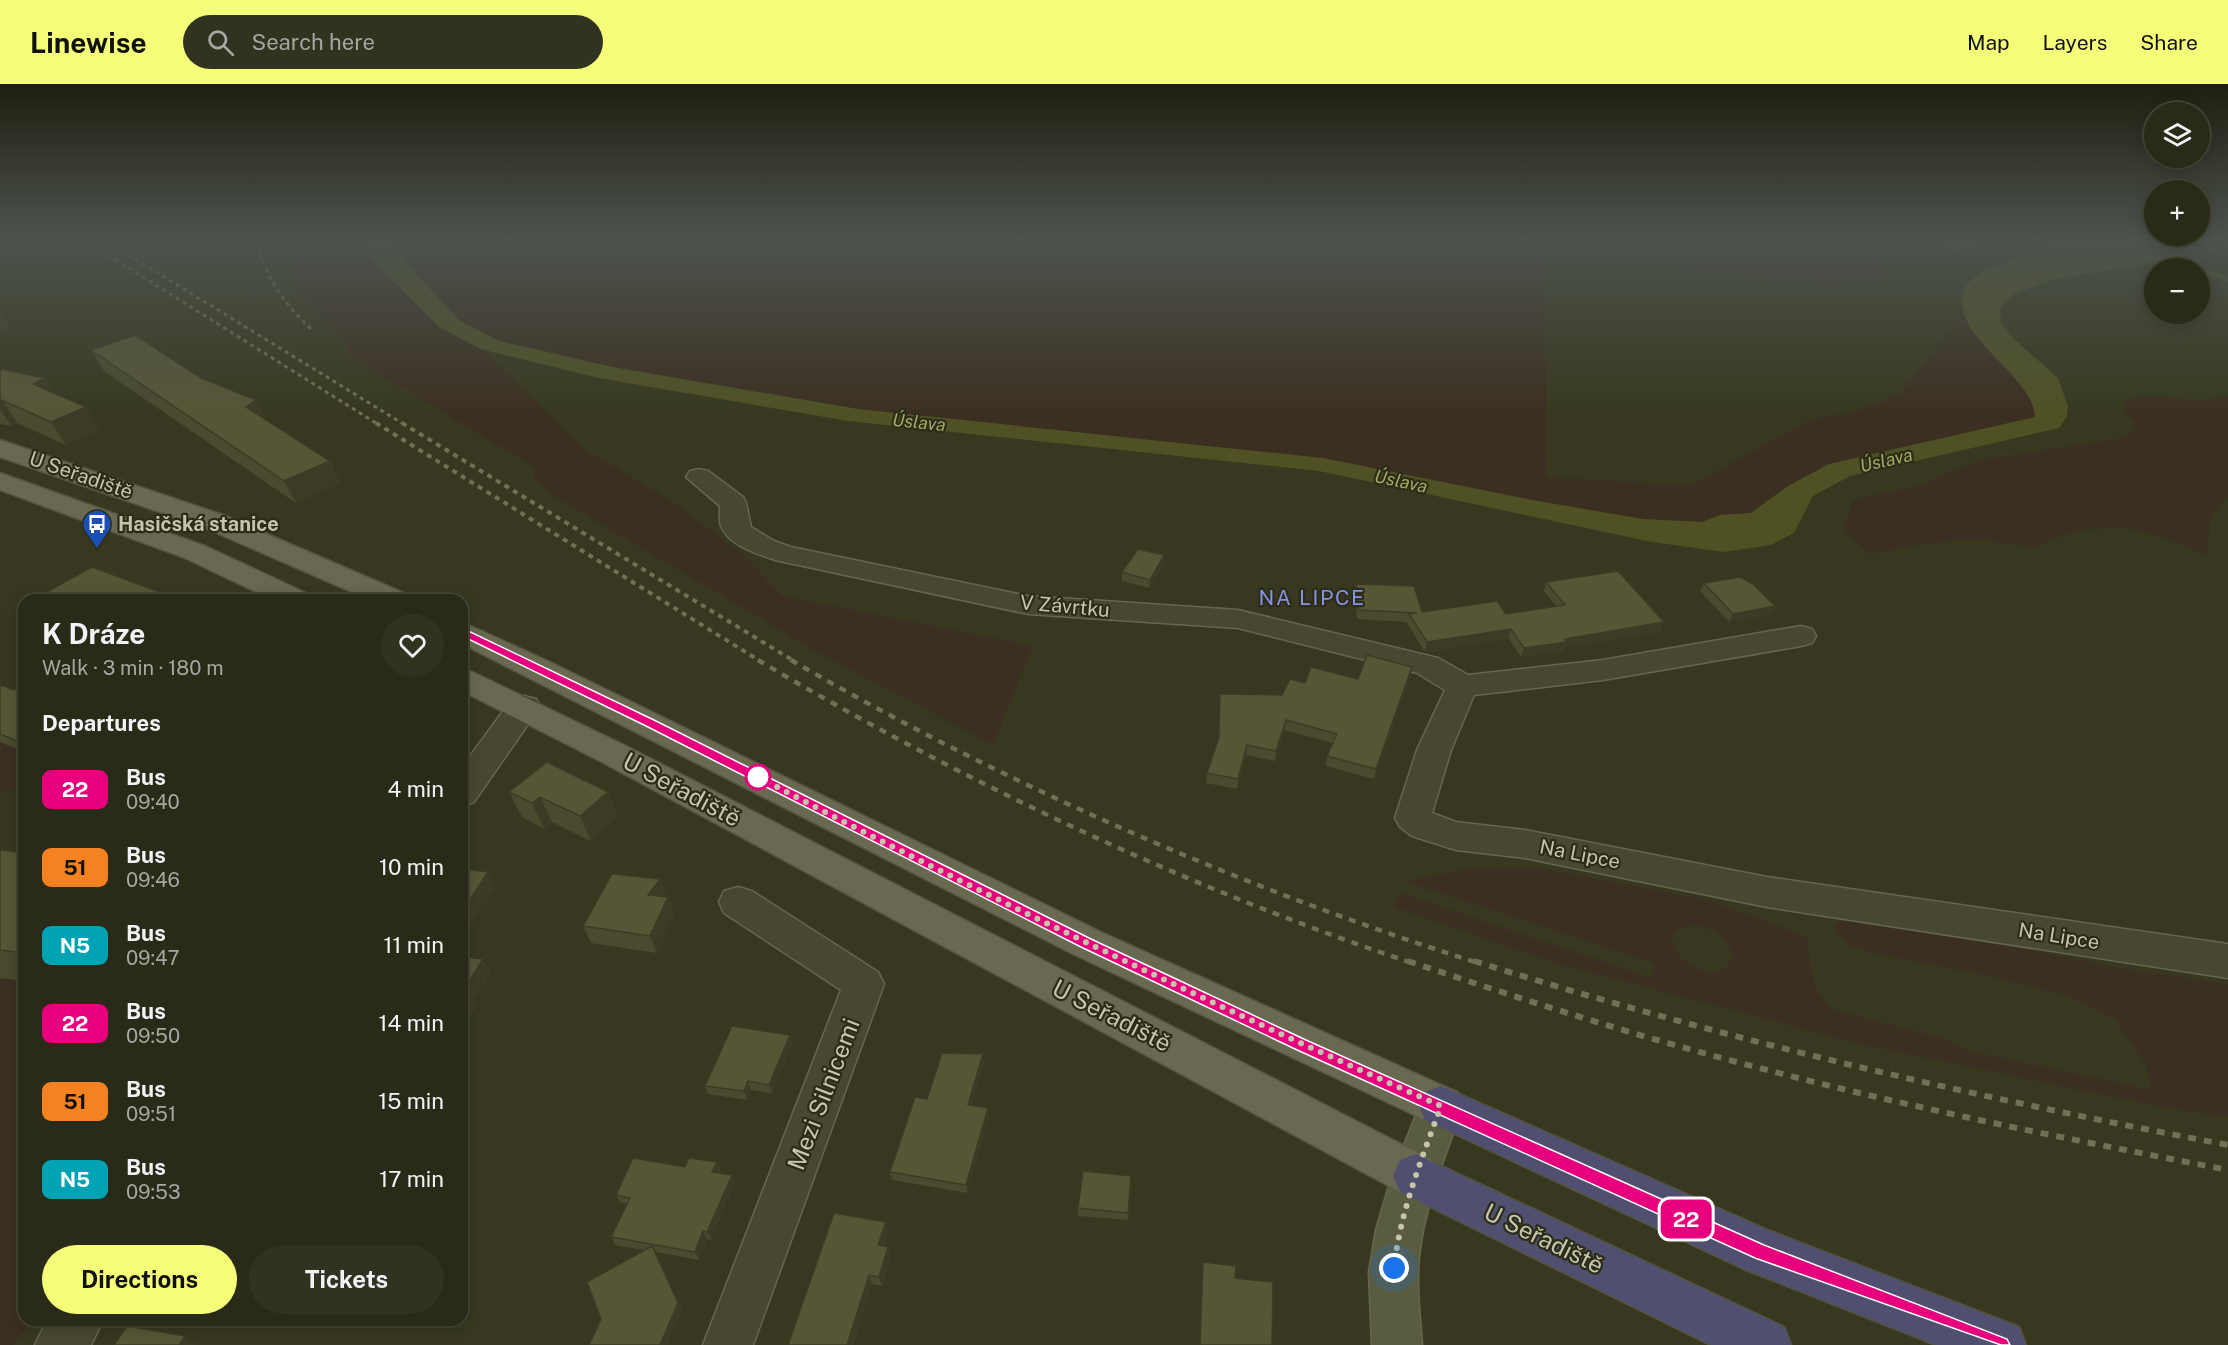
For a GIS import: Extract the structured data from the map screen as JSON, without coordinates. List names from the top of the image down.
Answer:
{
  "streets": {
    "highway": ["U Seřadiště"],
    "street": ["V Závrtku", "Na Lipce", "Mezi Silnicemi"]
  },
  "crossings": [
    ["V Závrtku", "Na Lipce"]
  ],
  "districts": ["NA LIPCE"],
  "water": ["Úslava"],
  "places": {
    "bus stop": ["Hasičská stanice"]
  },
  "lines": ["bus line 22"],
  "page": {
    "header": "Linewise",
    "search": "Search here",
    "nav": ["Map", "Layers", "Share"],
    "on_map": "22",
    "map_buttons": ["+", "−"],
    "heading": [
      ["K Dráze", "Walk · 3 min · 180 m"],
      "Departures"
    ],
    "list": [
      {
        "mark": "22",
        "name": "Bus",
        "note": "09:40",
        "value": "4 min"
      },
      {
        "mark": "51",
        "name": "Bus",
        "note": "09:46",
        "value": "10 min"
      },
      {
        "mark": "N5",
        "name": "Bus",
        "note": "09:47",
        "value": "11 min"
      },
      {
        "mark": "22",
        "name": "Bus",
        "note": "09:50",
        "value": "14 min"
      },
      {
        "mark": "51",
        "name": "Bus",
        "note": "09:51",
        "value": "15 min"
      },
      {
        "mark": "N5",
        "name": "Bus",
        "note": "09:53",
        "value": "17 min"
      }
    ],
    "buttons": ["Directions", "Tickets"]
  }
}
